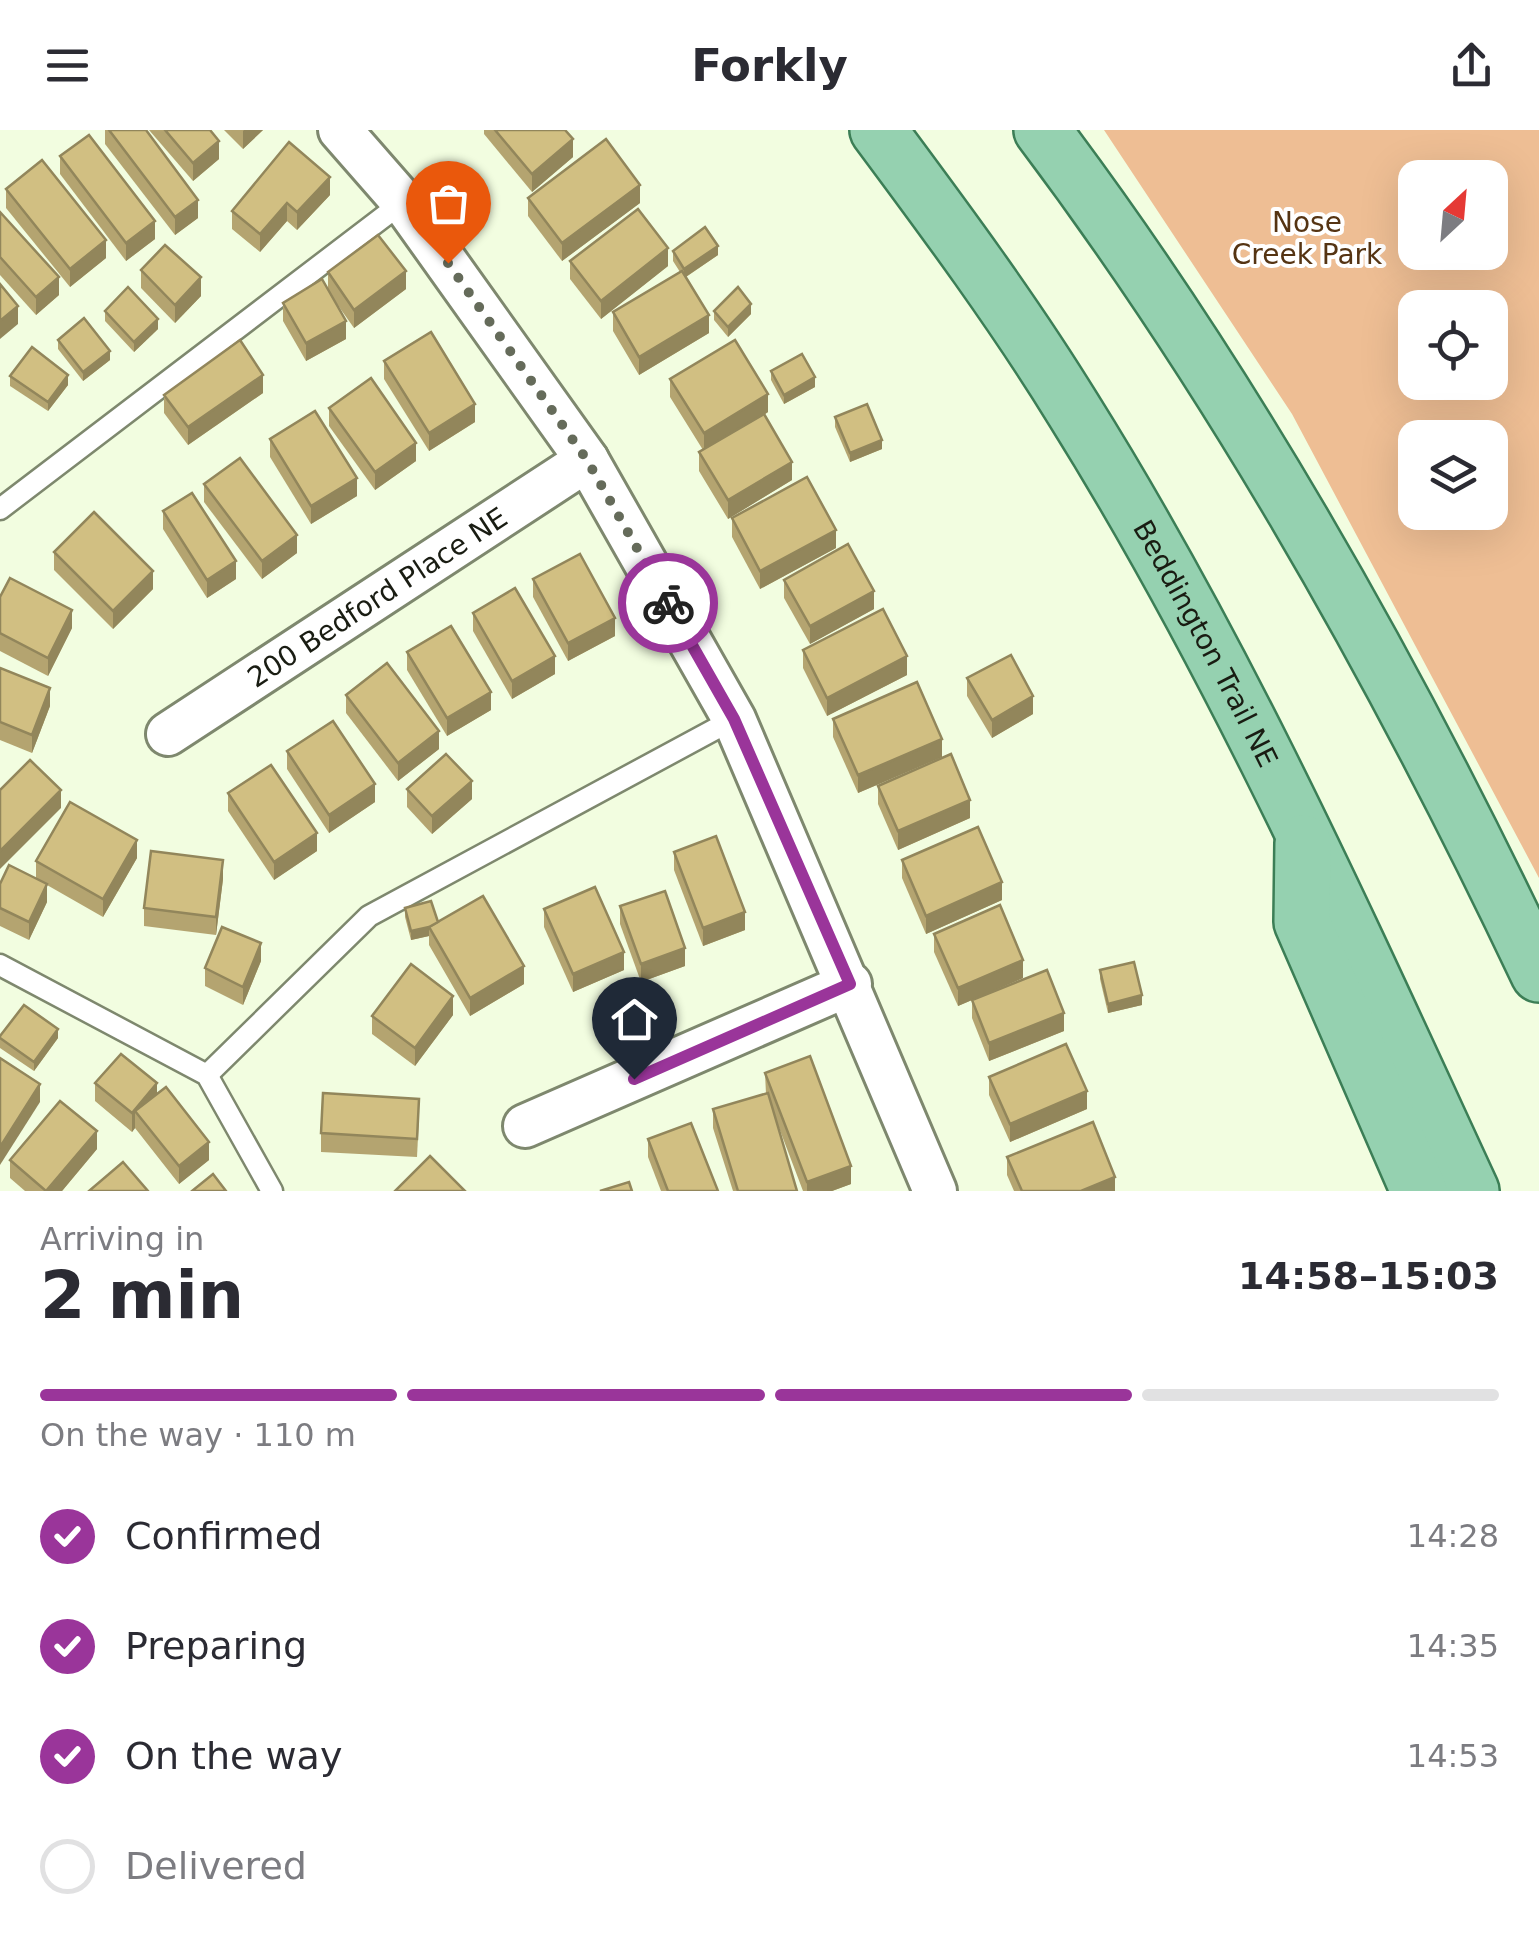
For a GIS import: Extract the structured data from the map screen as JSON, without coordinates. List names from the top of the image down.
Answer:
{
  "streets": {
    "main road": ["Beddington Trail NE"],
    "street": ["200 Bedford Place NE"]
  },
  "parks": ["Nose Creek Park"],
  "north": "top right",
  "page": {
    "header": "Forkly",
    "heading": ["2 min", "Arriving in", "14:58–15:03"],
    "bar": "On the way · 110 m",
    "list": [
      ["Confirmed", "14:28"],
      ["Preparing", "14:35"],
      ["On the way", "14:53"],
      "Delivered"
    ]
  }
}
